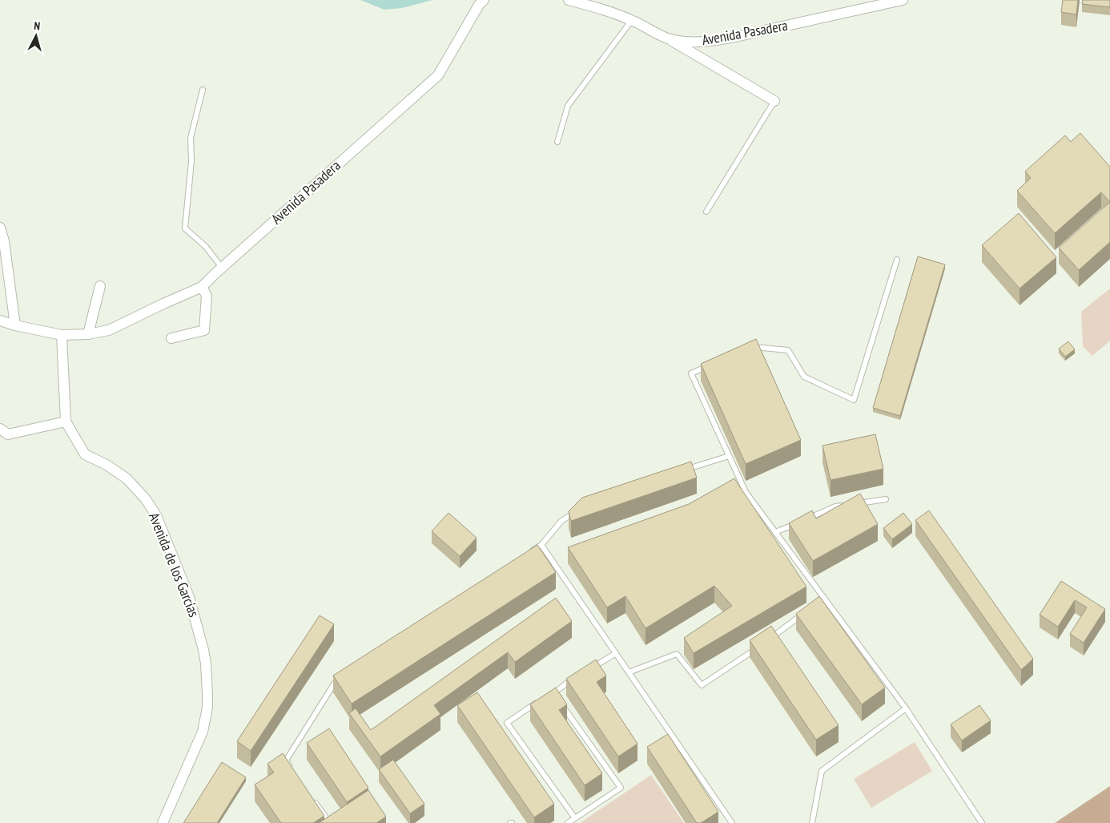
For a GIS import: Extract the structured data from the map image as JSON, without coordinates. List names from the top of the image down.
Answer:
{
  "streets": {
    "street": ["Avenida Pasadera", "Avenida de los Garcías"]
  },
  "crossings": [
    ["Avenida Pasadera", "Avenida de los Garcías"]
  ],
  "north": "top"
}
